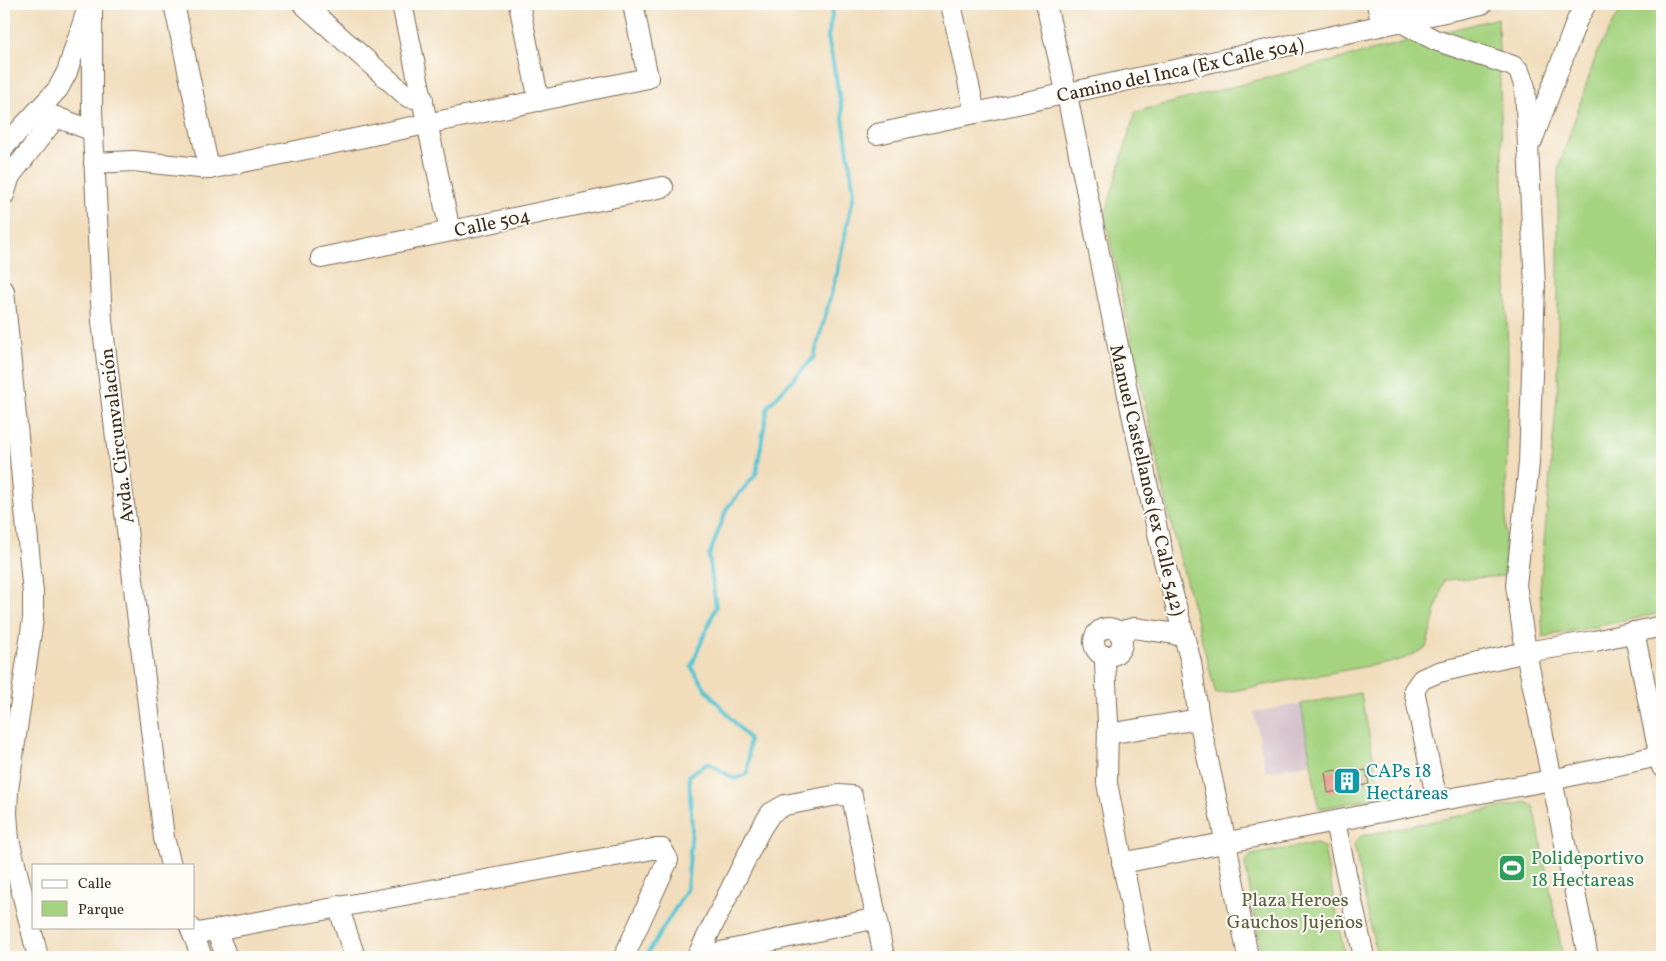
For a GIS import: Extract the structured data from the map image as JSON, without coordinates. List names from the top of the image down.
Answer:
{
  "streets": {
    "street": [
      "Camino del Inca (Ex Calle 504)",
      "Calle 504",
      "Avda. Circunvalación",
      "Manuel Castellanos (ex Calle 542)"
    ]
  },
  "crossings": [
    ["Camino del Inca (Ex Calle 504)", "Manuel Castellanos (ex Calle 542)"]
  ],
  "parks": ["Plaza Heroes Gauchos Jujeños"],
  "places": {
    "building": ["CAPs 18 Hectáreas"],
    "sports": ["Polideportivo 18 Hectareas"]
  },
  "legend": ["Calle", "Parque"]
}
